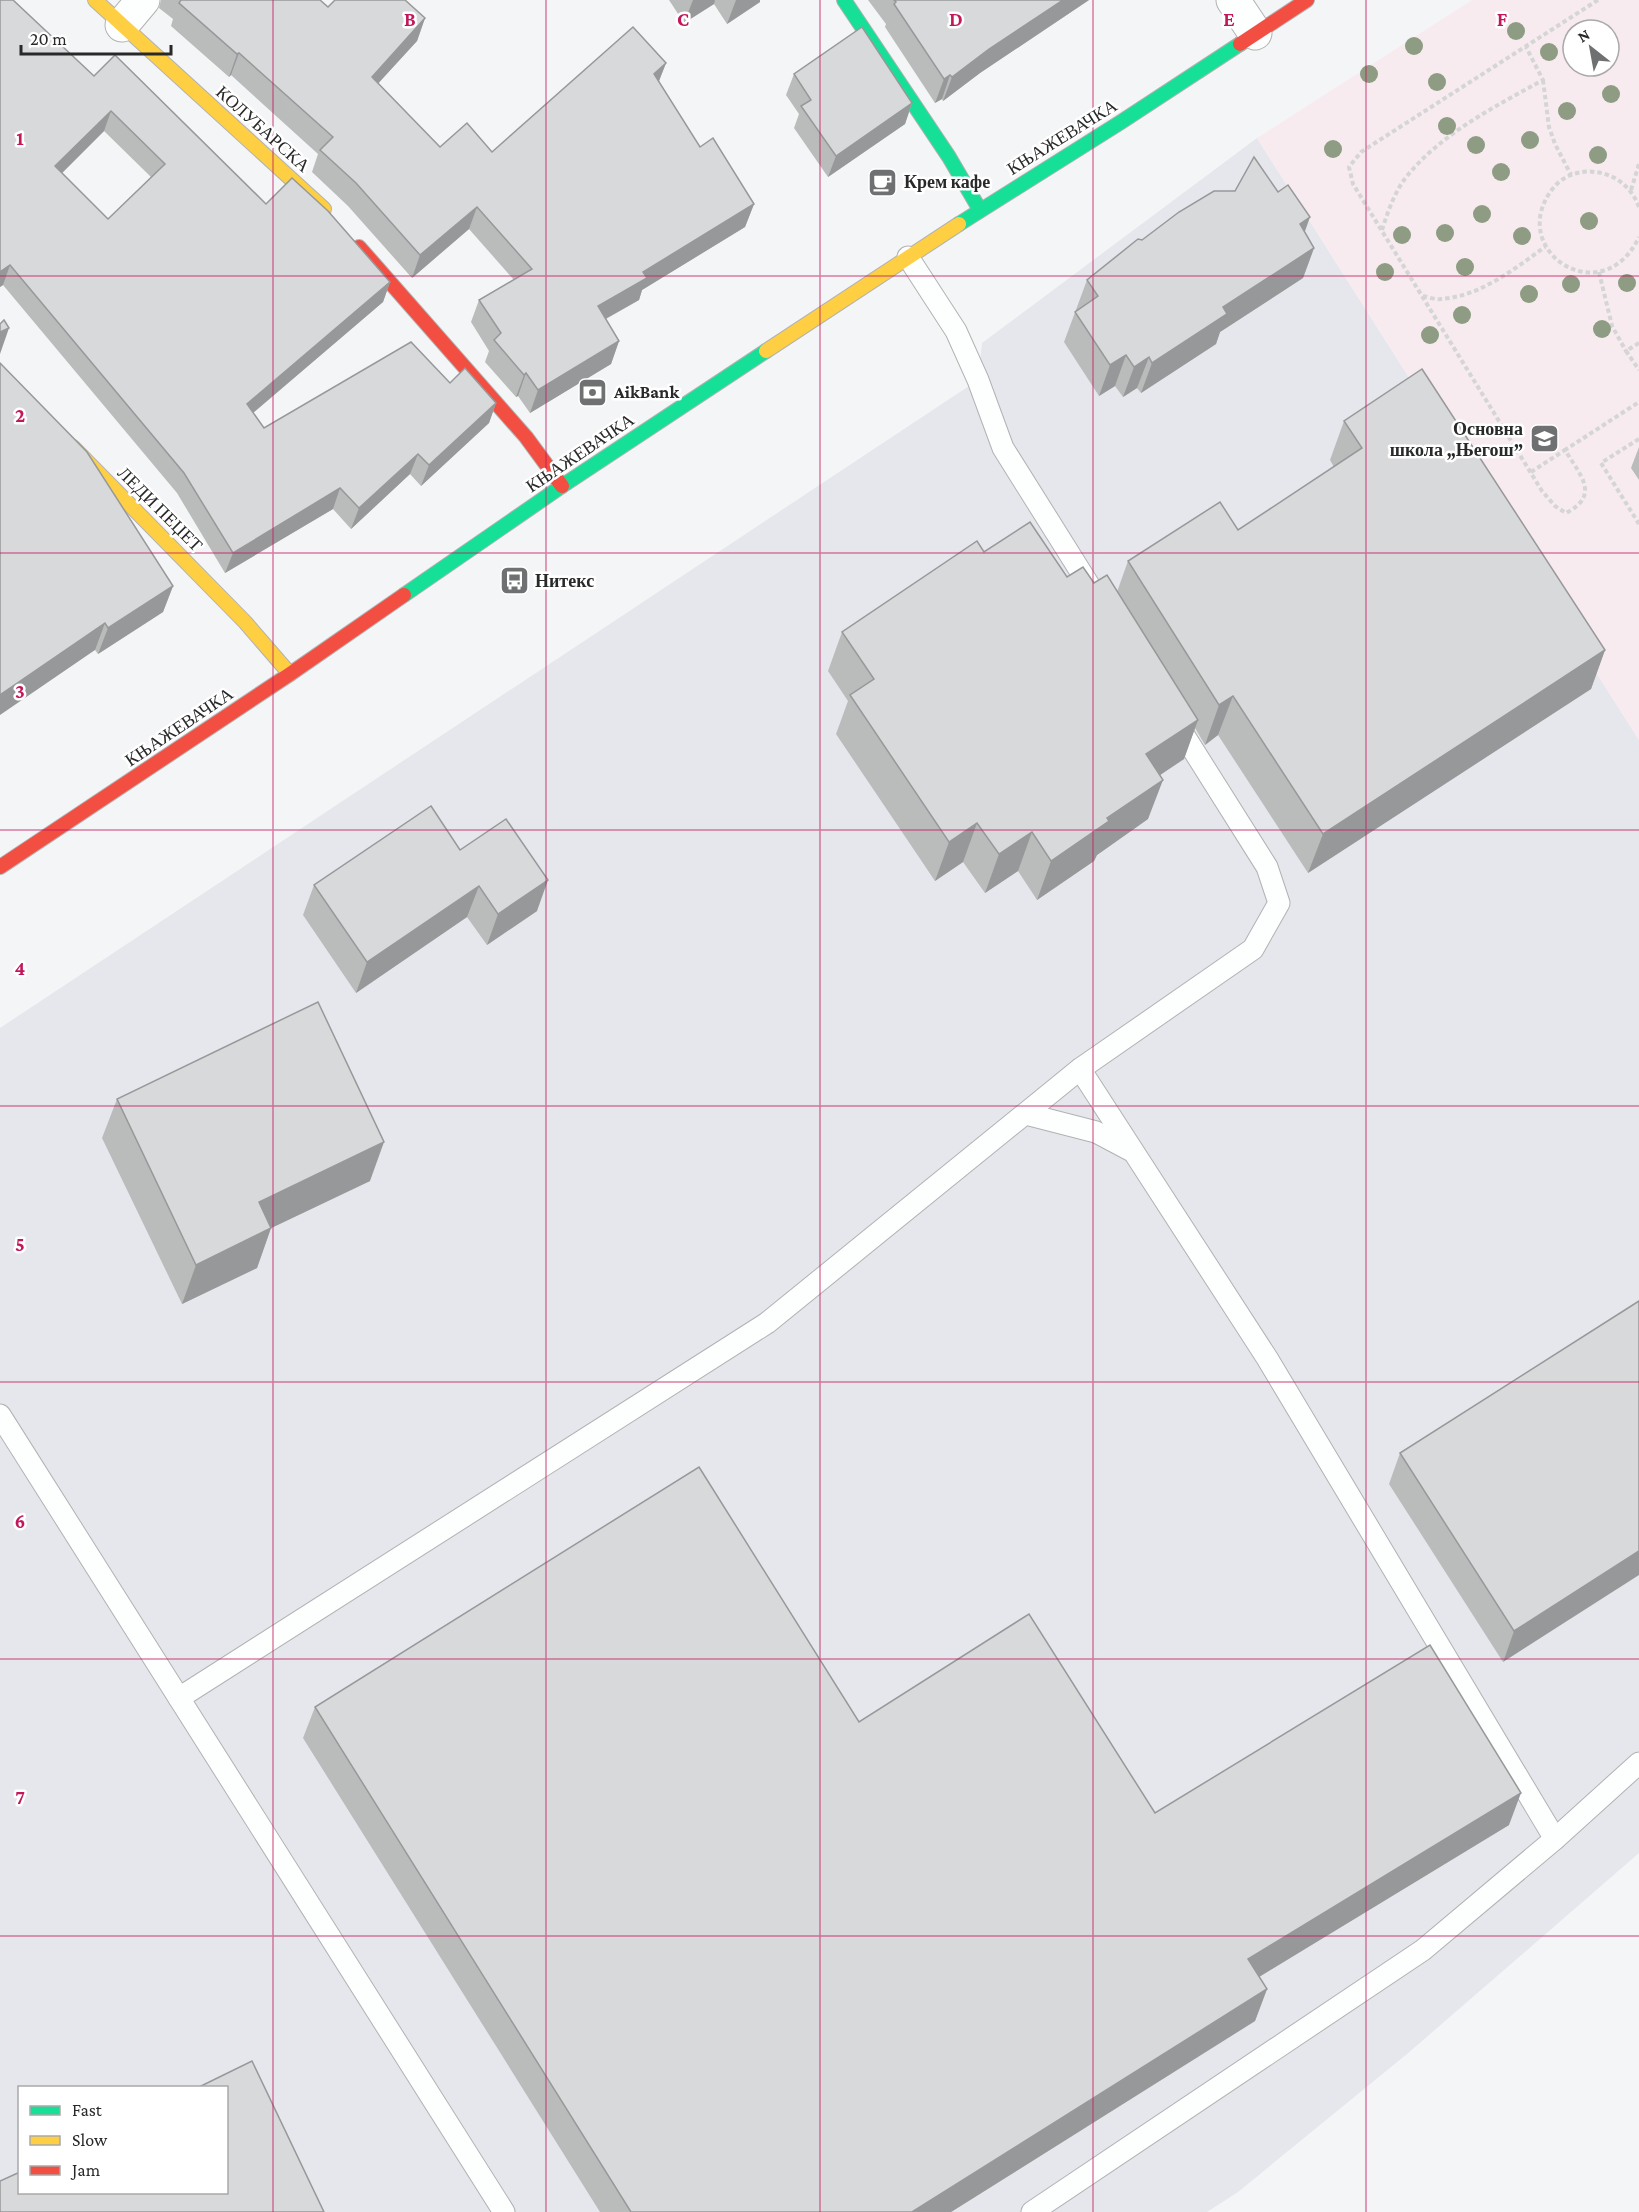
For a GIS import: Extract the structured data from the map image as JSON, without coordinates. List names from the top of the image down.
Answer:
{
  "streets": {
    "main road": ["КОЛУБАРСКА", "КЊАЖЕВАЧКА", "ЛЕДИ ПЕЏЕТ"]
  },
  "crossings": [
    ["КЊАЖЕВАЧКА", "ЛЕДИ ПЕЏЕТ"]
  ],
  "places": {
    "cafe": ["Крем кафе"],
    "bank": ["AikBank"],
    "school or university": ["Основна школа „Његош”"],
    "bus stop": ["Нитекс"]
  },
  "legend": ["Fast", "Slow", "Jam"],
  "scale_bar": "20 m",
  "north": "top left",
  "grid": {
    "columns": [
      "B",
      "C",
      "D",
      "E",
      "F"
    ],
    "rows": [
      "1",
      "2",
      "3",
      "4",
      "5",
      "6",
      "7"
    ]
  }
}
